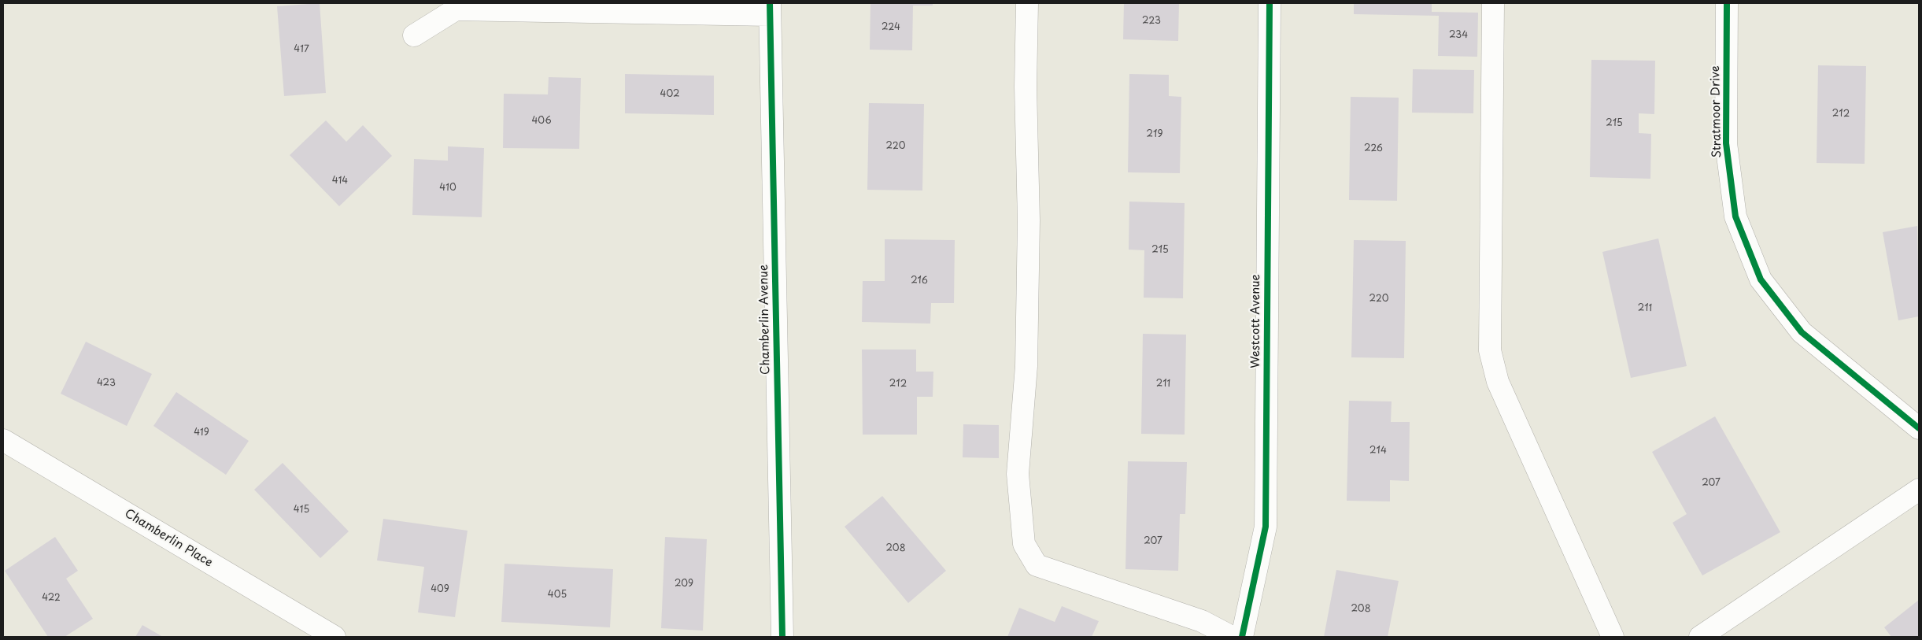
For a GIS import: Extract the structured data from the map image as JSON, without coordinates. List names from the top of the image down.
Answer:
{
  "streets": {
    "street": [
      "Stratmoor Drive",
      "Chamberlin Avenue",
      "Westcott Avenue",
      "Chamberlin Place"
    ]
  },
  "house_numbers": [
    "223",
    "224",
    "234",
    "417",
    "402",
    "212",
    "406",
    "215",
    "219",
    "220",
    "226",
    "414",
    "410",
    "215",
    "216",
    "220",
    "211",
    "423",
    "212",
    "211",
    "419",
    "214",
    "207",
    "415",
    "207",
    "208",
    "209",
    "409",
    "405",
    "422",
    "208"
  ]
}
